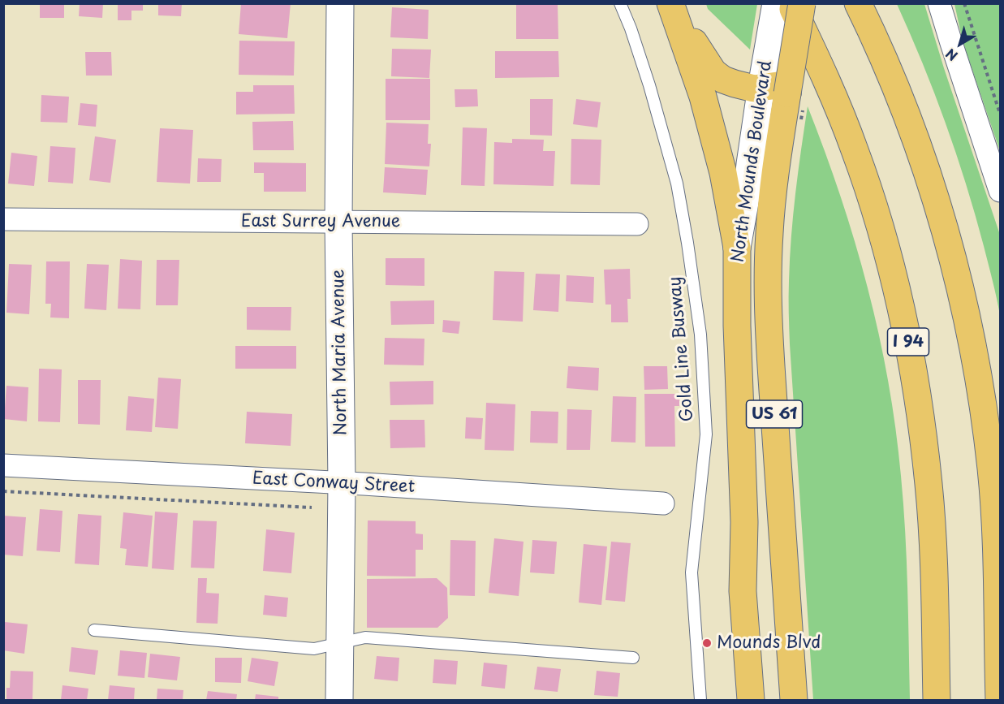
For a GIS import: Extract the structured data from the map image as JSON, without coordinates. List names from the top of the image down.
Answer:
{
  "streets": {
    "main road": ["North Mounds Boulevard", "I 94", "US 61"],
    "street": ["East Surrey Avenue", "North Maria Avenue", "East Conway Street"],
    "lane": ["Gold Line Busway"]
  },
  "crossings": [
    ["North Mounds Boulevard", "US 61"],
    ["East Surrey Avenue", "North Maria Avenue"],
    ["North Maria Avenue", "East Conway Street"]
  ],
  "places": ["Mounds Blvd"],
  "north": "bottom left"
}
